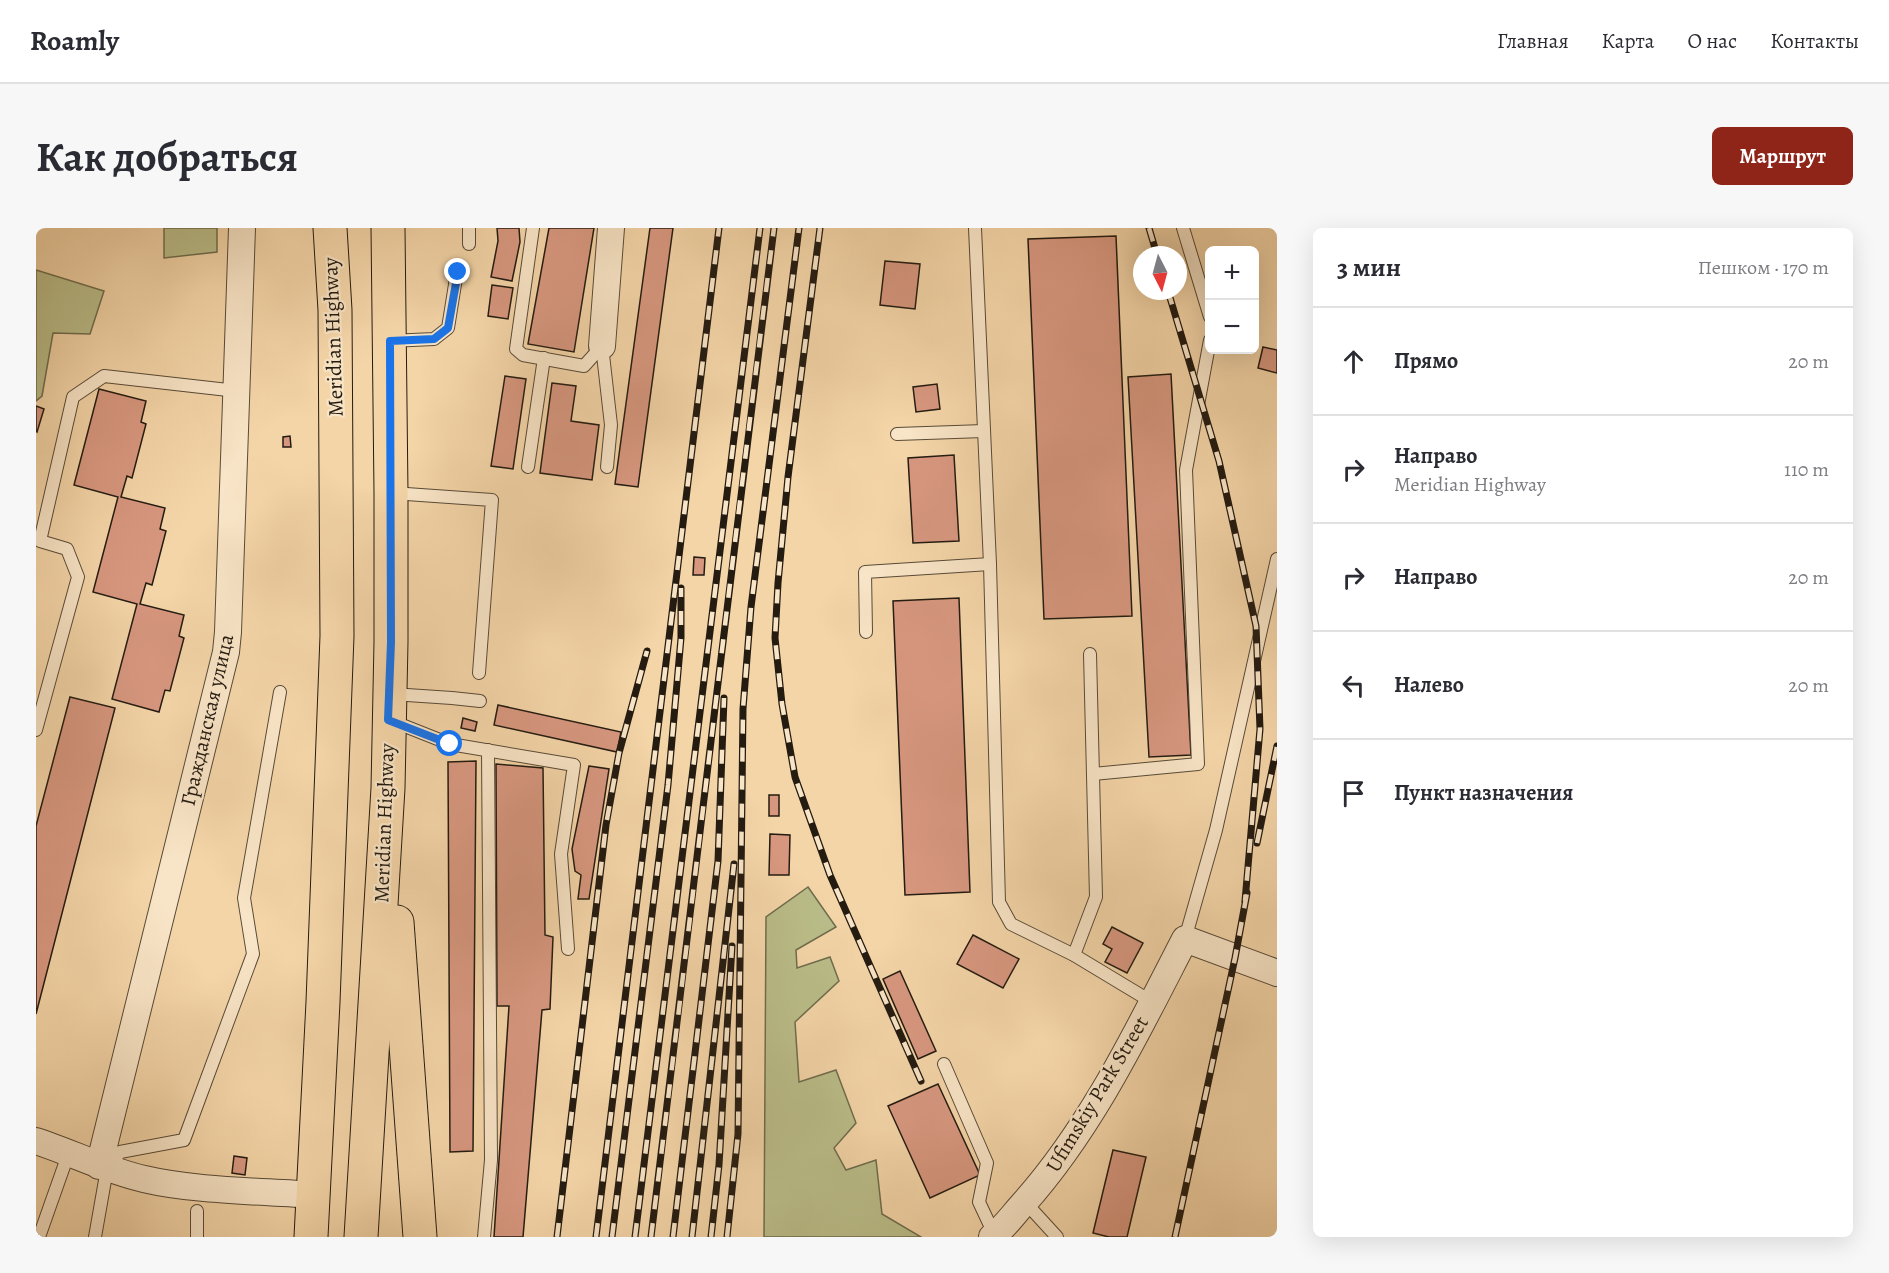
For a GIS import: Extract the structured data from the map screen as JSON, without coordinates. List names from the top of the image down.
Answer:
{
  "streets": {
    "main road": ["Meridian Highway"],
    "street": ["Гражданская улица", "Ufimskiy Park Street"]
  },
  "north": "bottom",
  "page": {
    "header": "Roamly",
    "nav": [
      "Главная",
      "Карта",
      "О нас",
      "Контакты"
    ],
    "buttons": "Маршрут",
    "title": "Как добраться",
    "heading": ["3 мин", "Пешком · 170 m"],
    "map_buttons": ["+", "−"],
    "list": [
      ["Прямо", "20 m"],
      ["Направо", "Meridian Highway", "110 m"],
      ["Направо", "20 m"],
      ["Налево", "20 m"],
      "Пункт назначения"
    ]
  }
}
